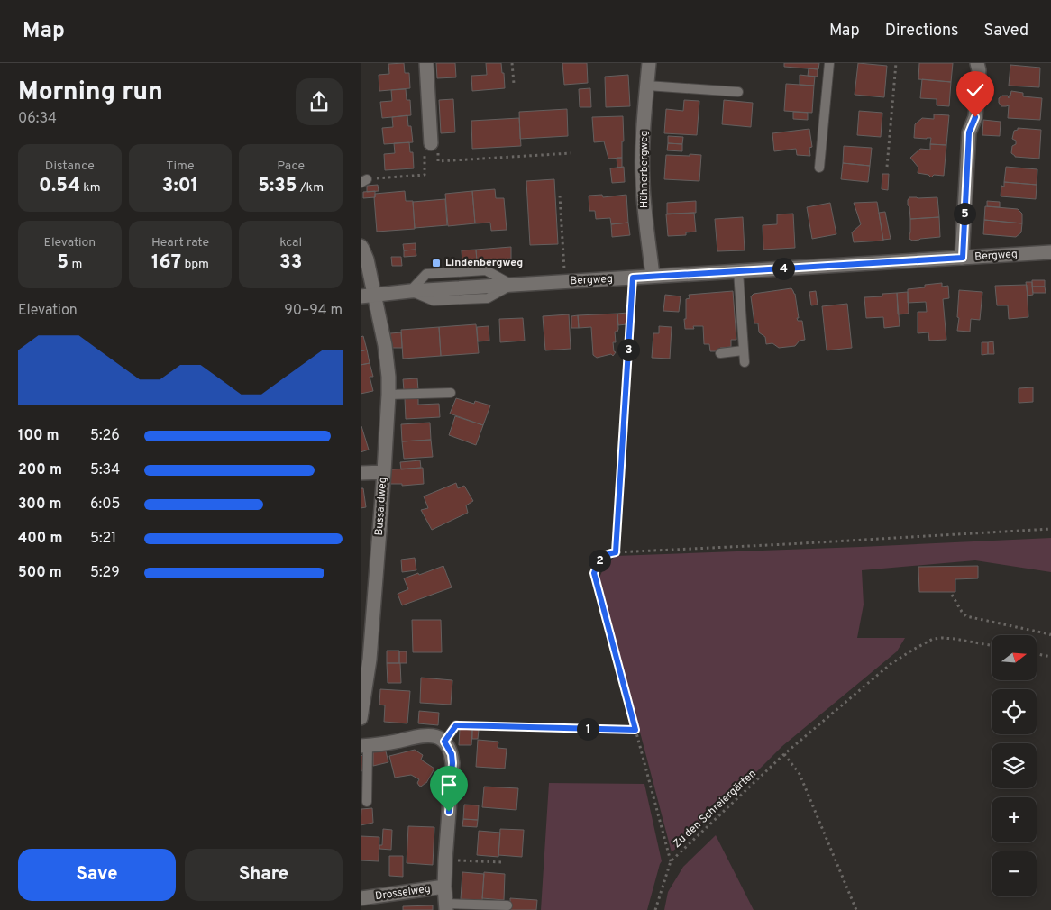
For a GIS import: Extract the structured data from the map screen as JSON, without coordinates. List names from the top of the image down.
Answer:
{
  "streets": {
    "street": [
      "Hühnerbergweg",
      "Bergweg",
      "Bussardweg",
      "Drosselweg"
    ],
    "path": ["Zu den Schreiergärten"]
  },
  "crossings": [
    ["Hühnerbergweg", "Bergweg"],
    ["Bergweg", "Bussardweg"]
  ],
  "places": {
    "transit": ["Lindenbergweg"]
  },
  "north": "right",
  "page": {
    "header": "Map",
    "nav": ["Map", "Directions", "Saved"],
    "heading": ["Morning run", "06:34"],
    "stats": [
      ["Distance", "0.54 km"],
      ["Time", "3:01"],
      ["Pace", "5:35 /km"],
      ["Elevation", "5 m"],
      ["Heart rate", "167 bpm"],
      ["kcal", "33"]
    ],
    "pins": [
      "5",
      "4",
      "3",
      "2",
      "1"
    ],
    "chart": ["Elevation", "90–94 m"],
    "list": [
      {
        "name": "100 m",
        "note": "5:26"
      },
      {
        "name": "200 m",
        "note": "5:34"
      },
      {
        "name": "300 m",
        "note": "6:05"
      },
      {
        "name": "400 m",
        "note": "5:21"
      },
      {
        "name": "500 m",
        "note": "5:29"
      }
    ],
    "map_buttons": ["+", "−"],
    "buttons": ["Save", "Share"]
  }
}
